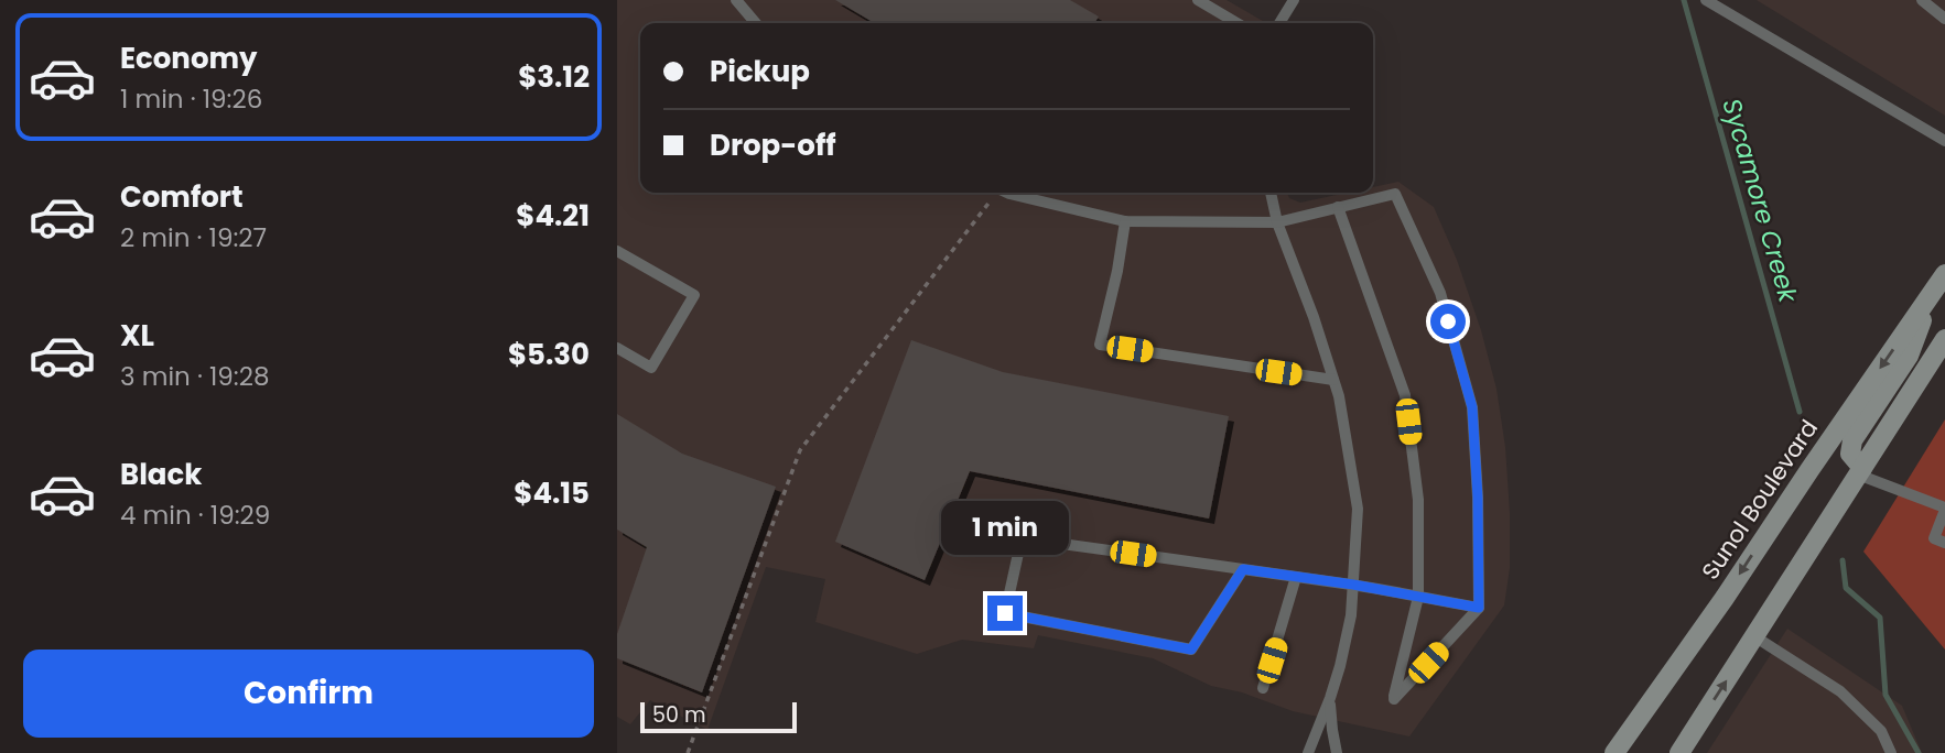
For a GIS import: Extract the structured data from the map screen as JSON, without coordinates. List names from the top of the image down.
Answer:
{
  "streets": {
    "main road": ["Sunol Boulevard"]
  },
  "water": ["Sycamore Creek"],
  "scale_bar": "50 m",
  "page": {
    "list": [
      {
        "name": "Economy",
        "note": "1 min · 19:26",
        "value": "$3.12"
      },
      {
        "name": "Comfort",
        "note": "2 min · 19:27",
        "value": "$4.21"
      },
      {
        "name": "XL",
        "note": "3 min · 19:28",
        "value": "$5.30"
      },
      {
        "name": "Black",
        "note": "4 min · 19:29",
        "value": "$4.15"
      }
    ],
    "banner": ["Pickup", "Drop-off"],
    "bubble": "1 min",
    "buttons": "Confirm",
    "scale": "50 m"
  }
}
